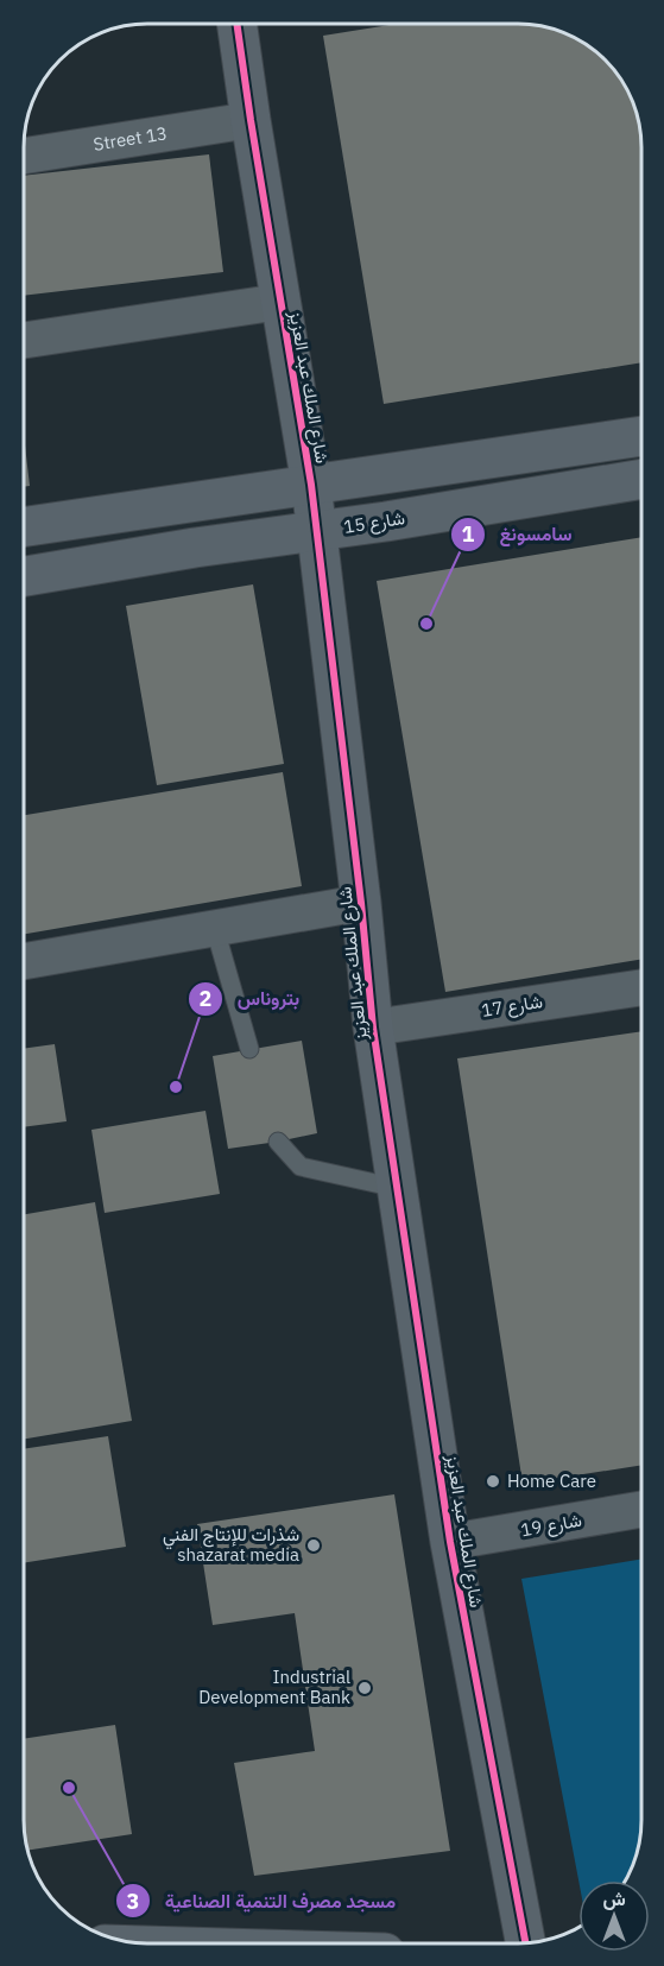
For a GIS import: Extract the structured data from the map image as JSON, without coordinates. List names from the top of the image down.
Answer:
{
  "streets": {
    "street": [
      "Street 13",
      "شارع الملك عبد العزيز",
      "شارع 15",
      "شارع 17",
      "شارع 19"
    ]
  },
  "crossings": [
    ["Street 13", "شارع الملك عبد العزيز"],
    ["شارع الملك عبد العزيز", "شارع 15"],
    ["شارع الملك عبد العزيز", "شارع 17"],
    ["شارع الملك عبد العزيز", "شارع 19"]
  ],
  "places": [
    "سامسونغ",
    "بتروناس",
    "Home Care",
    "شذرات للإنتاج الفني shazarat media",
    "Industrial Development Bank",
    "مسجد مصرف التنمية الصناعية"
  ],
  "north": "top"
}
